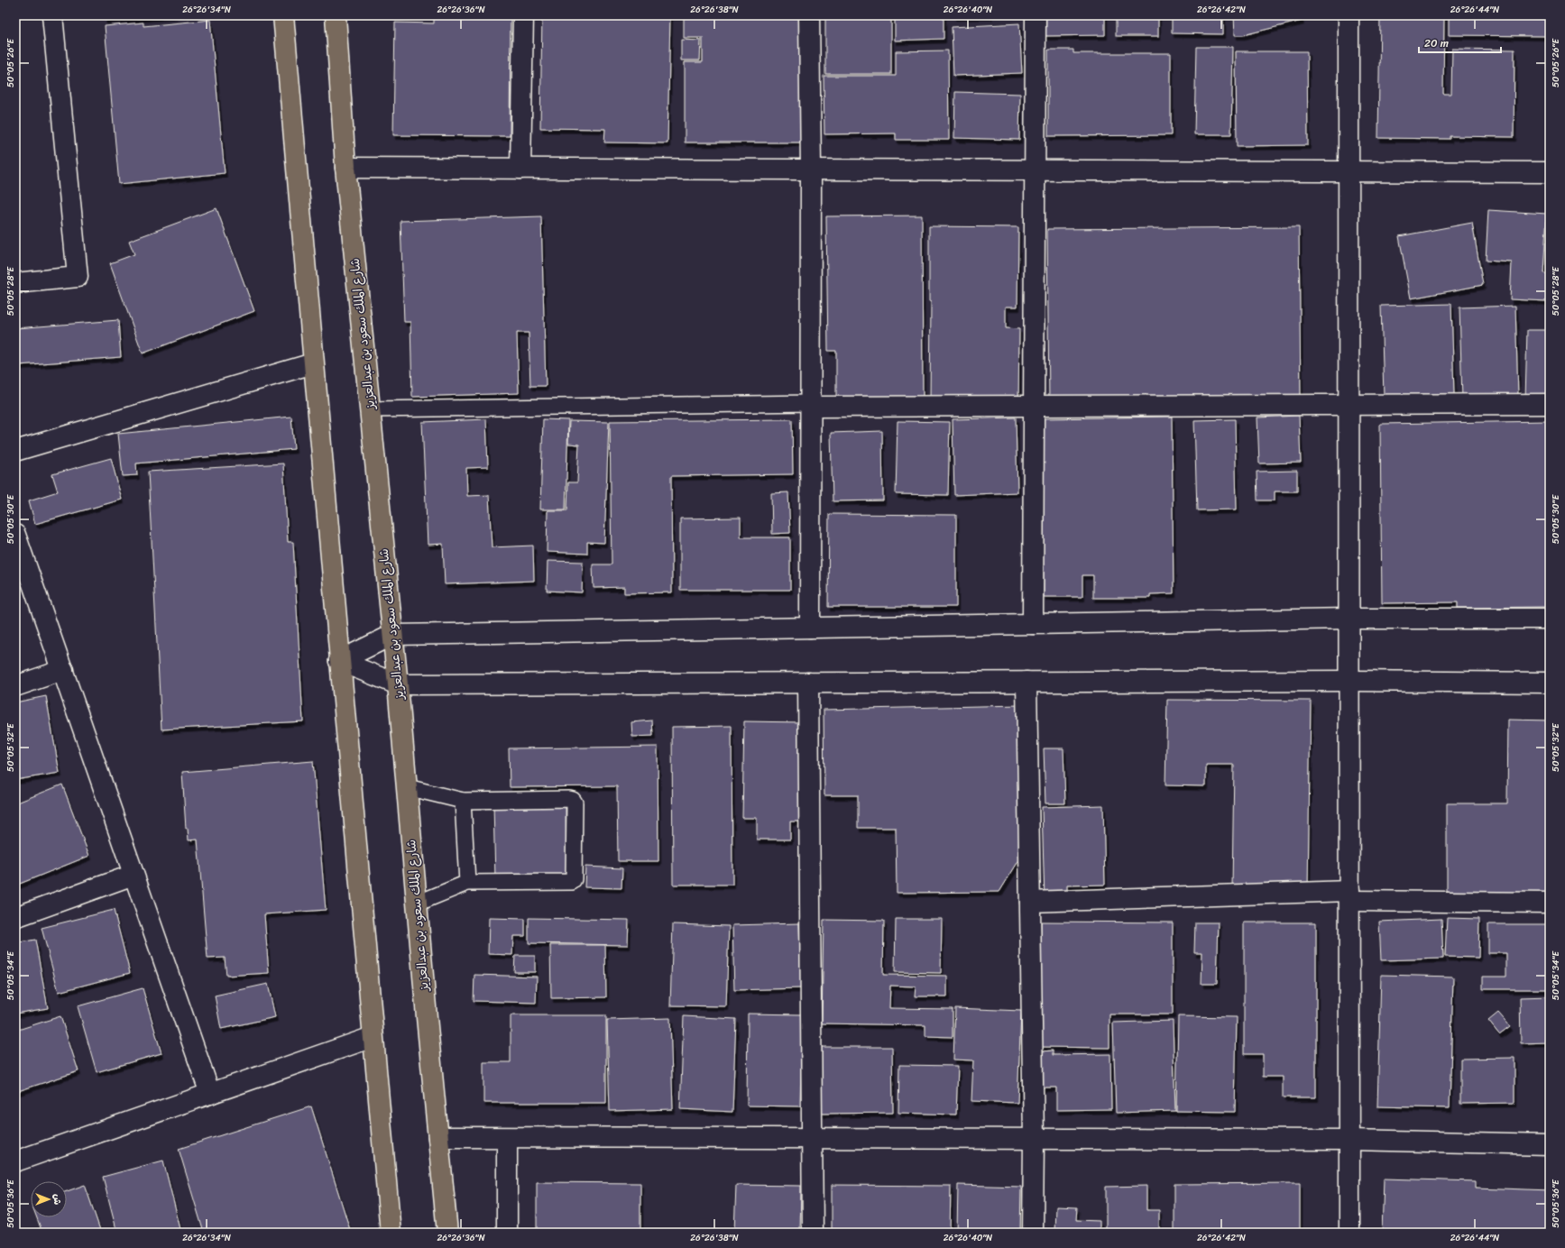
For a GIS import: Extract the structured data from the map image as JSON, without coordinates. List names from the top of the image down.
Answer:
{
  "streets": {
    "main road": ["شارع الملك سعود بن عبدالعزيز"]
  },
  "scale_bar": "20 m",
  "north": "right",
  "coordinates": [
    "26°26'34\"N",
    "26°26'36\"N",
    "26°26'38\"N",
    "26°26'40\"N",
    "26°26'42\"N",
    "26°26'44\"N",
    "50°05'26\"E",
    "50°05'28\"E",
    "50°05'30\"E",
    "50°05'32\"E",
    "50°05'34\"E",
    "50°05'36\"E"
  ]
}
